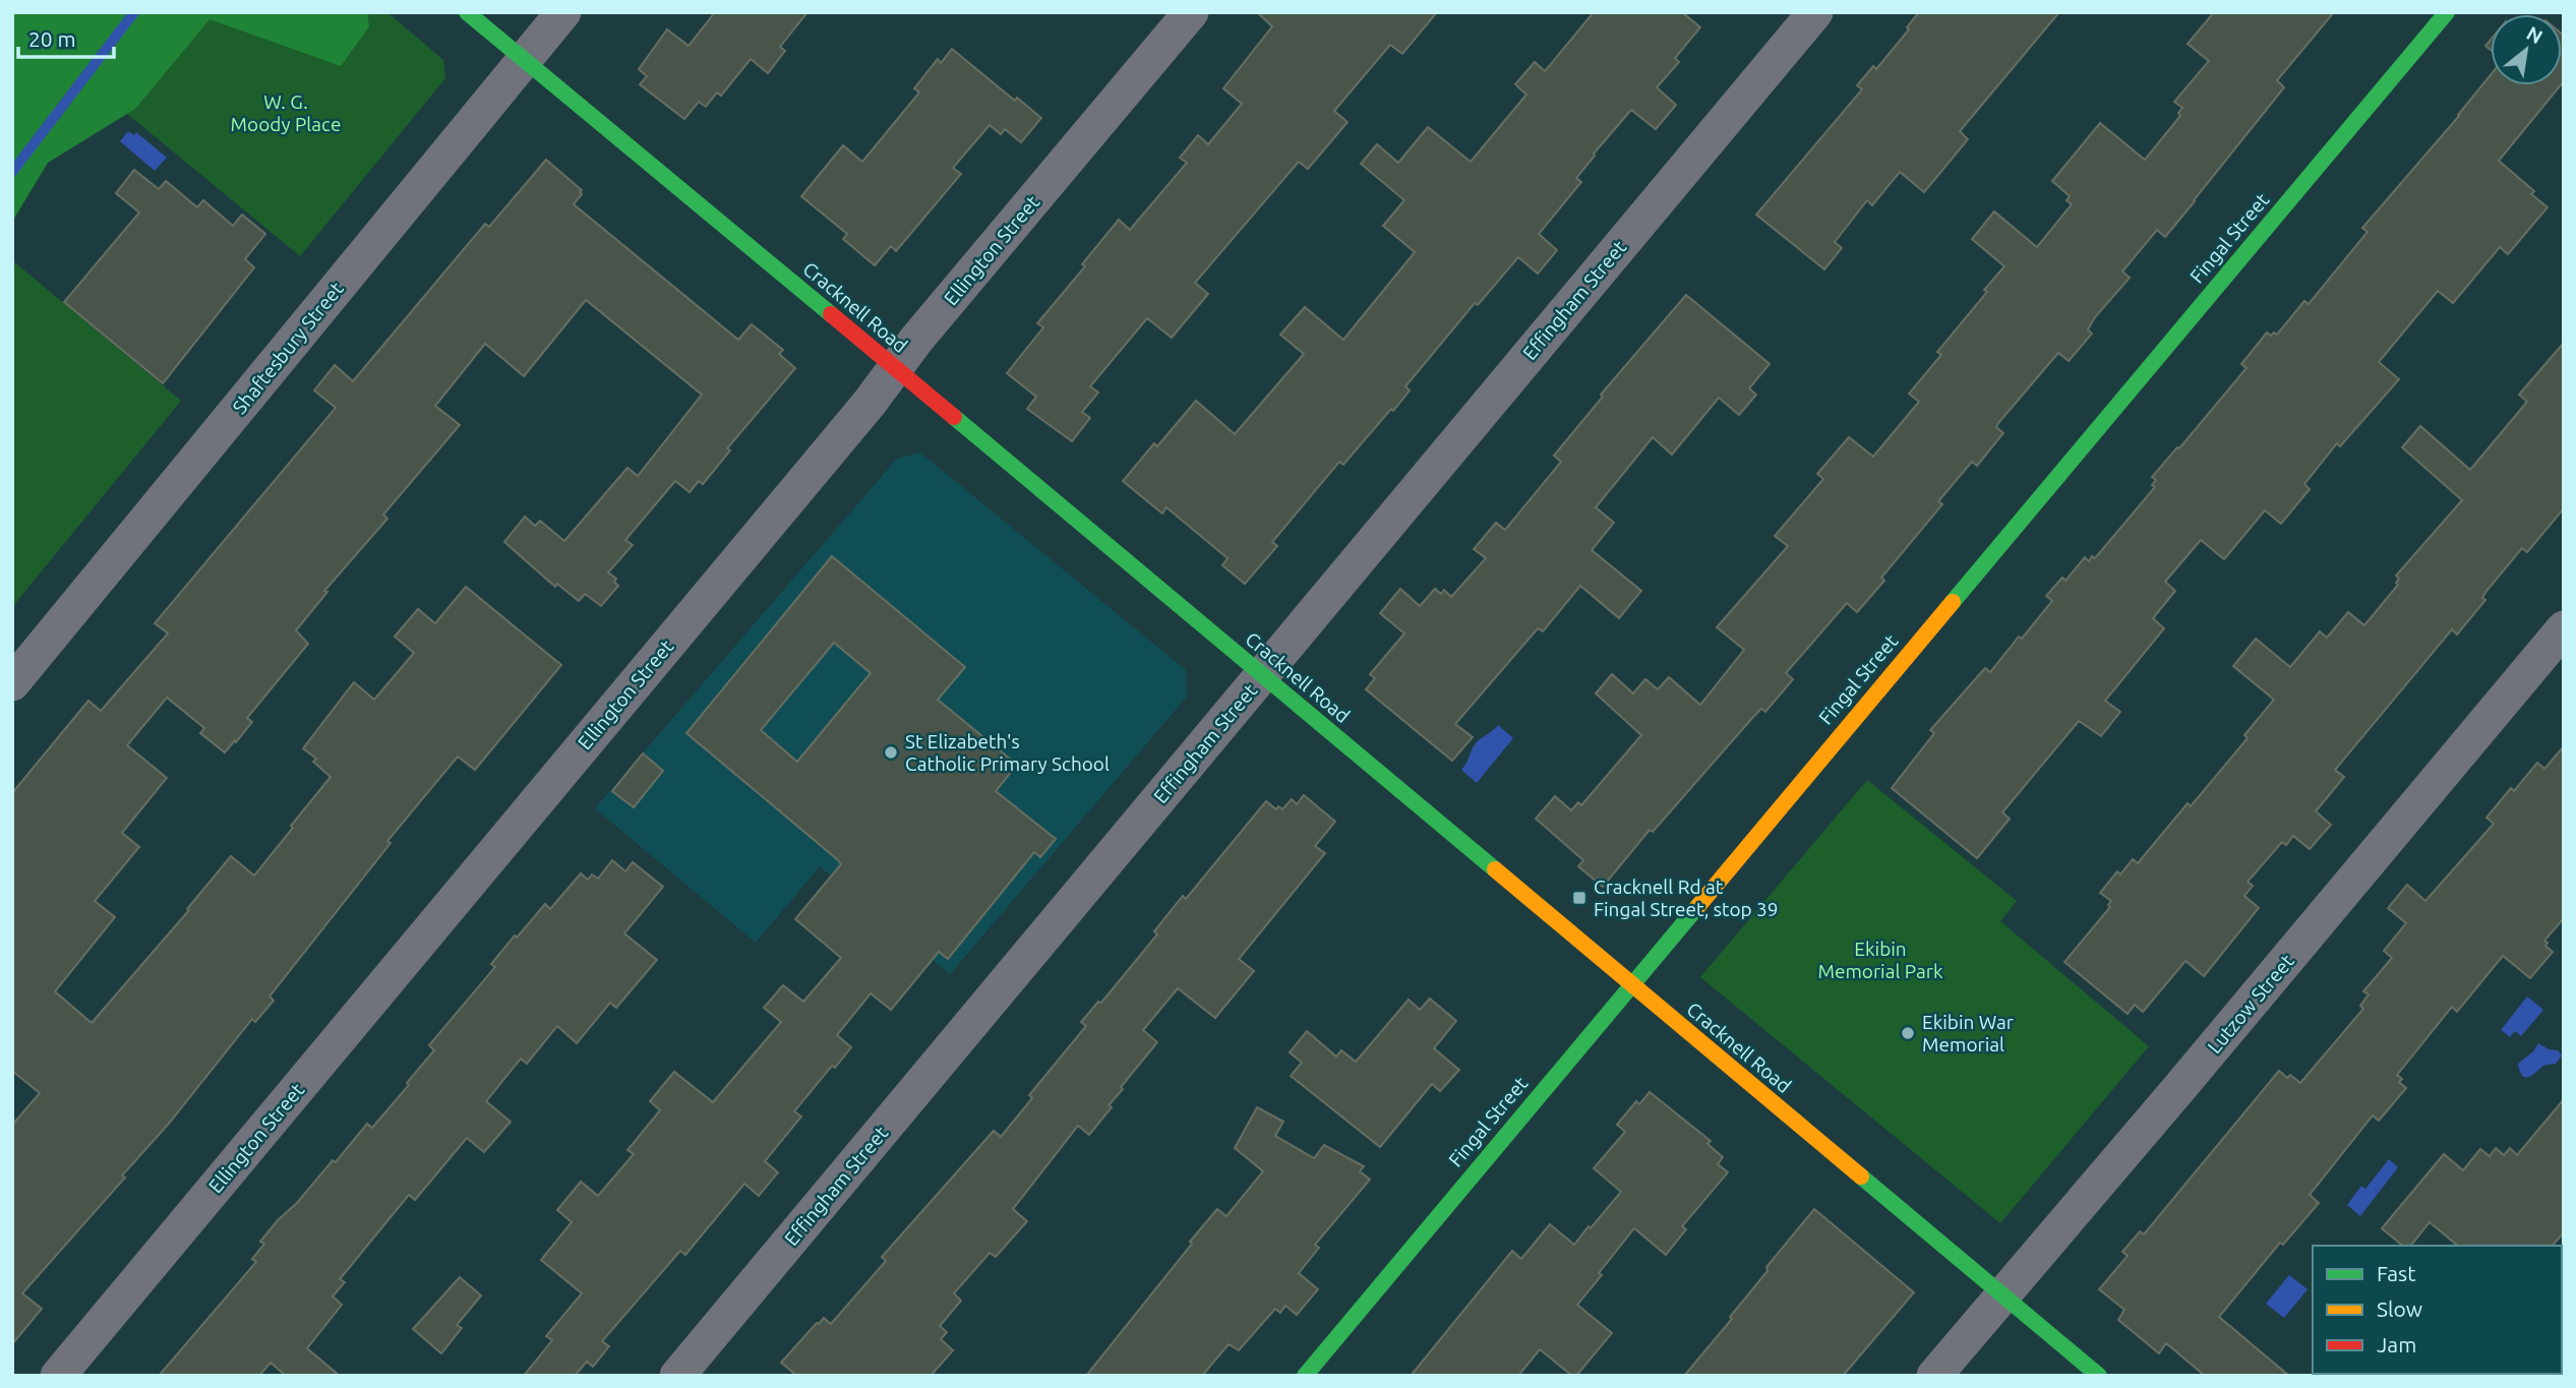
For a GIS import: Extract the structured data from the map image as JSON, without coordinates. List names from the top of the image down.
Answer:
{
  "streets": {
    "street": [
      "Fingal Street",
      "Ellington Street",
      "Effingham Street",
      "Cracknell Road",
      "Shaftesbury Street",
      "Lutzow Street"
    ]
  },
  "crossings": [
    ["Fingal Street", "Cracknell Road"],
    ["Ellington Street", "Cracknell Road"],
    ["Effingham Street", "Cracknell Road"],
    ["Cracknell Road", "Shaftesbury Street"],
    ["Cracknell Road", "Lutzow Street"]
  ],
  "parks": ["W. G. Moody Place", "Ekibin Memorial Park"],
  "places": {
    "other": ["St Elizabeth's Catholic Primary School", "Ekibin War Memorial"],
    "transit": ["Cracknell Rd at Fingal Street, stop 39"]
  },
  "legend": ["Fast", "Slow", "Jam"],
  "scale_bar": "20 m",
  "north": "top right"
}
